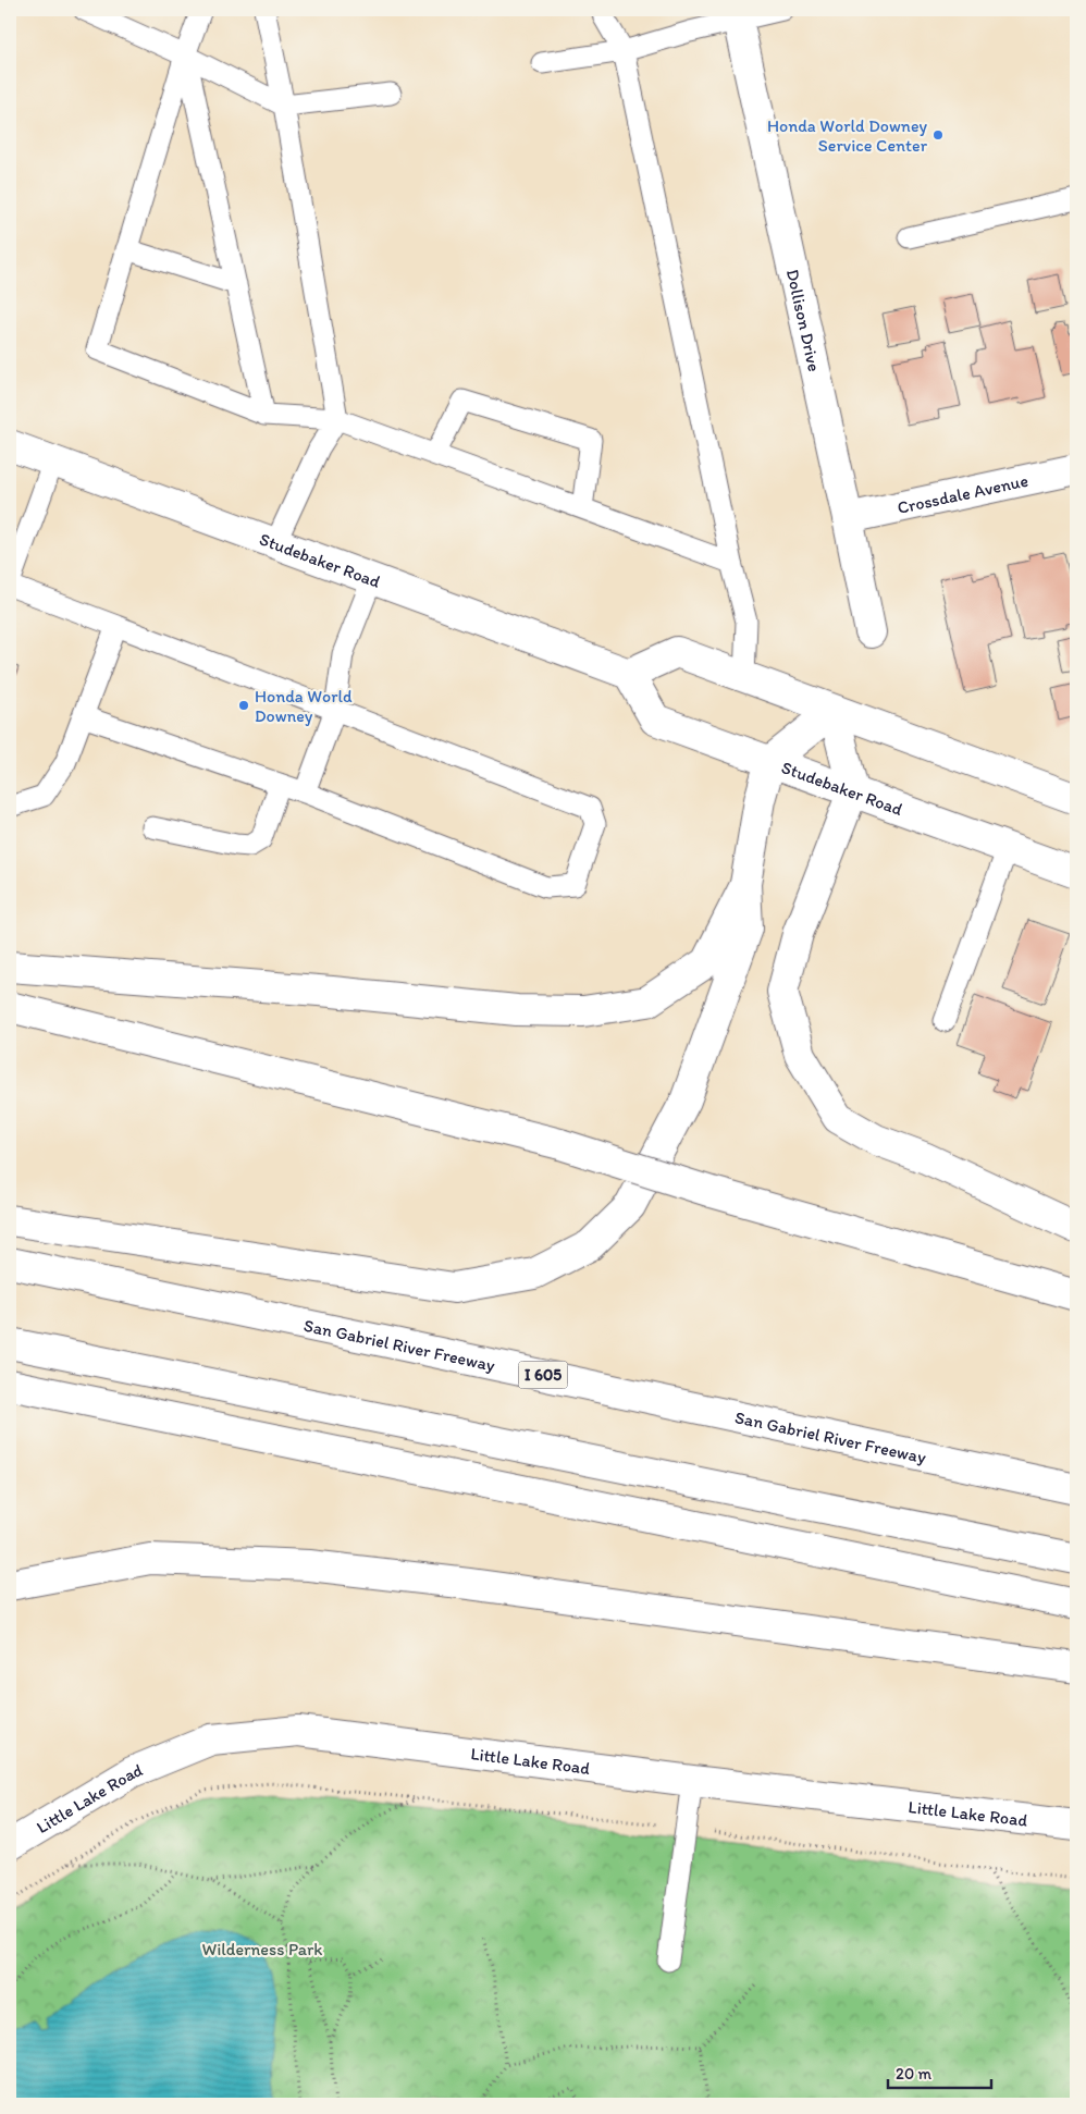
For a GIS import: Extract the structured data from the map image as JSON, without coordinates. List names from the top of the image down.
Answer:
{
  "streets": {
    "main road": [
      "Dollison Drive",
      "Crossdale Avenue",
      "Studebaker Road",
      "San Gabriel River Freeway",
      "I 605",
      "Little Lake Road"
    ]
  },
  "crossings": [
    ["Dollison Drive", "Crossdale Avenue"]
  ],
  "parks": ["Wilderness Park"],
  "places": ["Honda World Downey Service Center", "Honda World Downey"],
  "scale_bar": "20 m"
}
